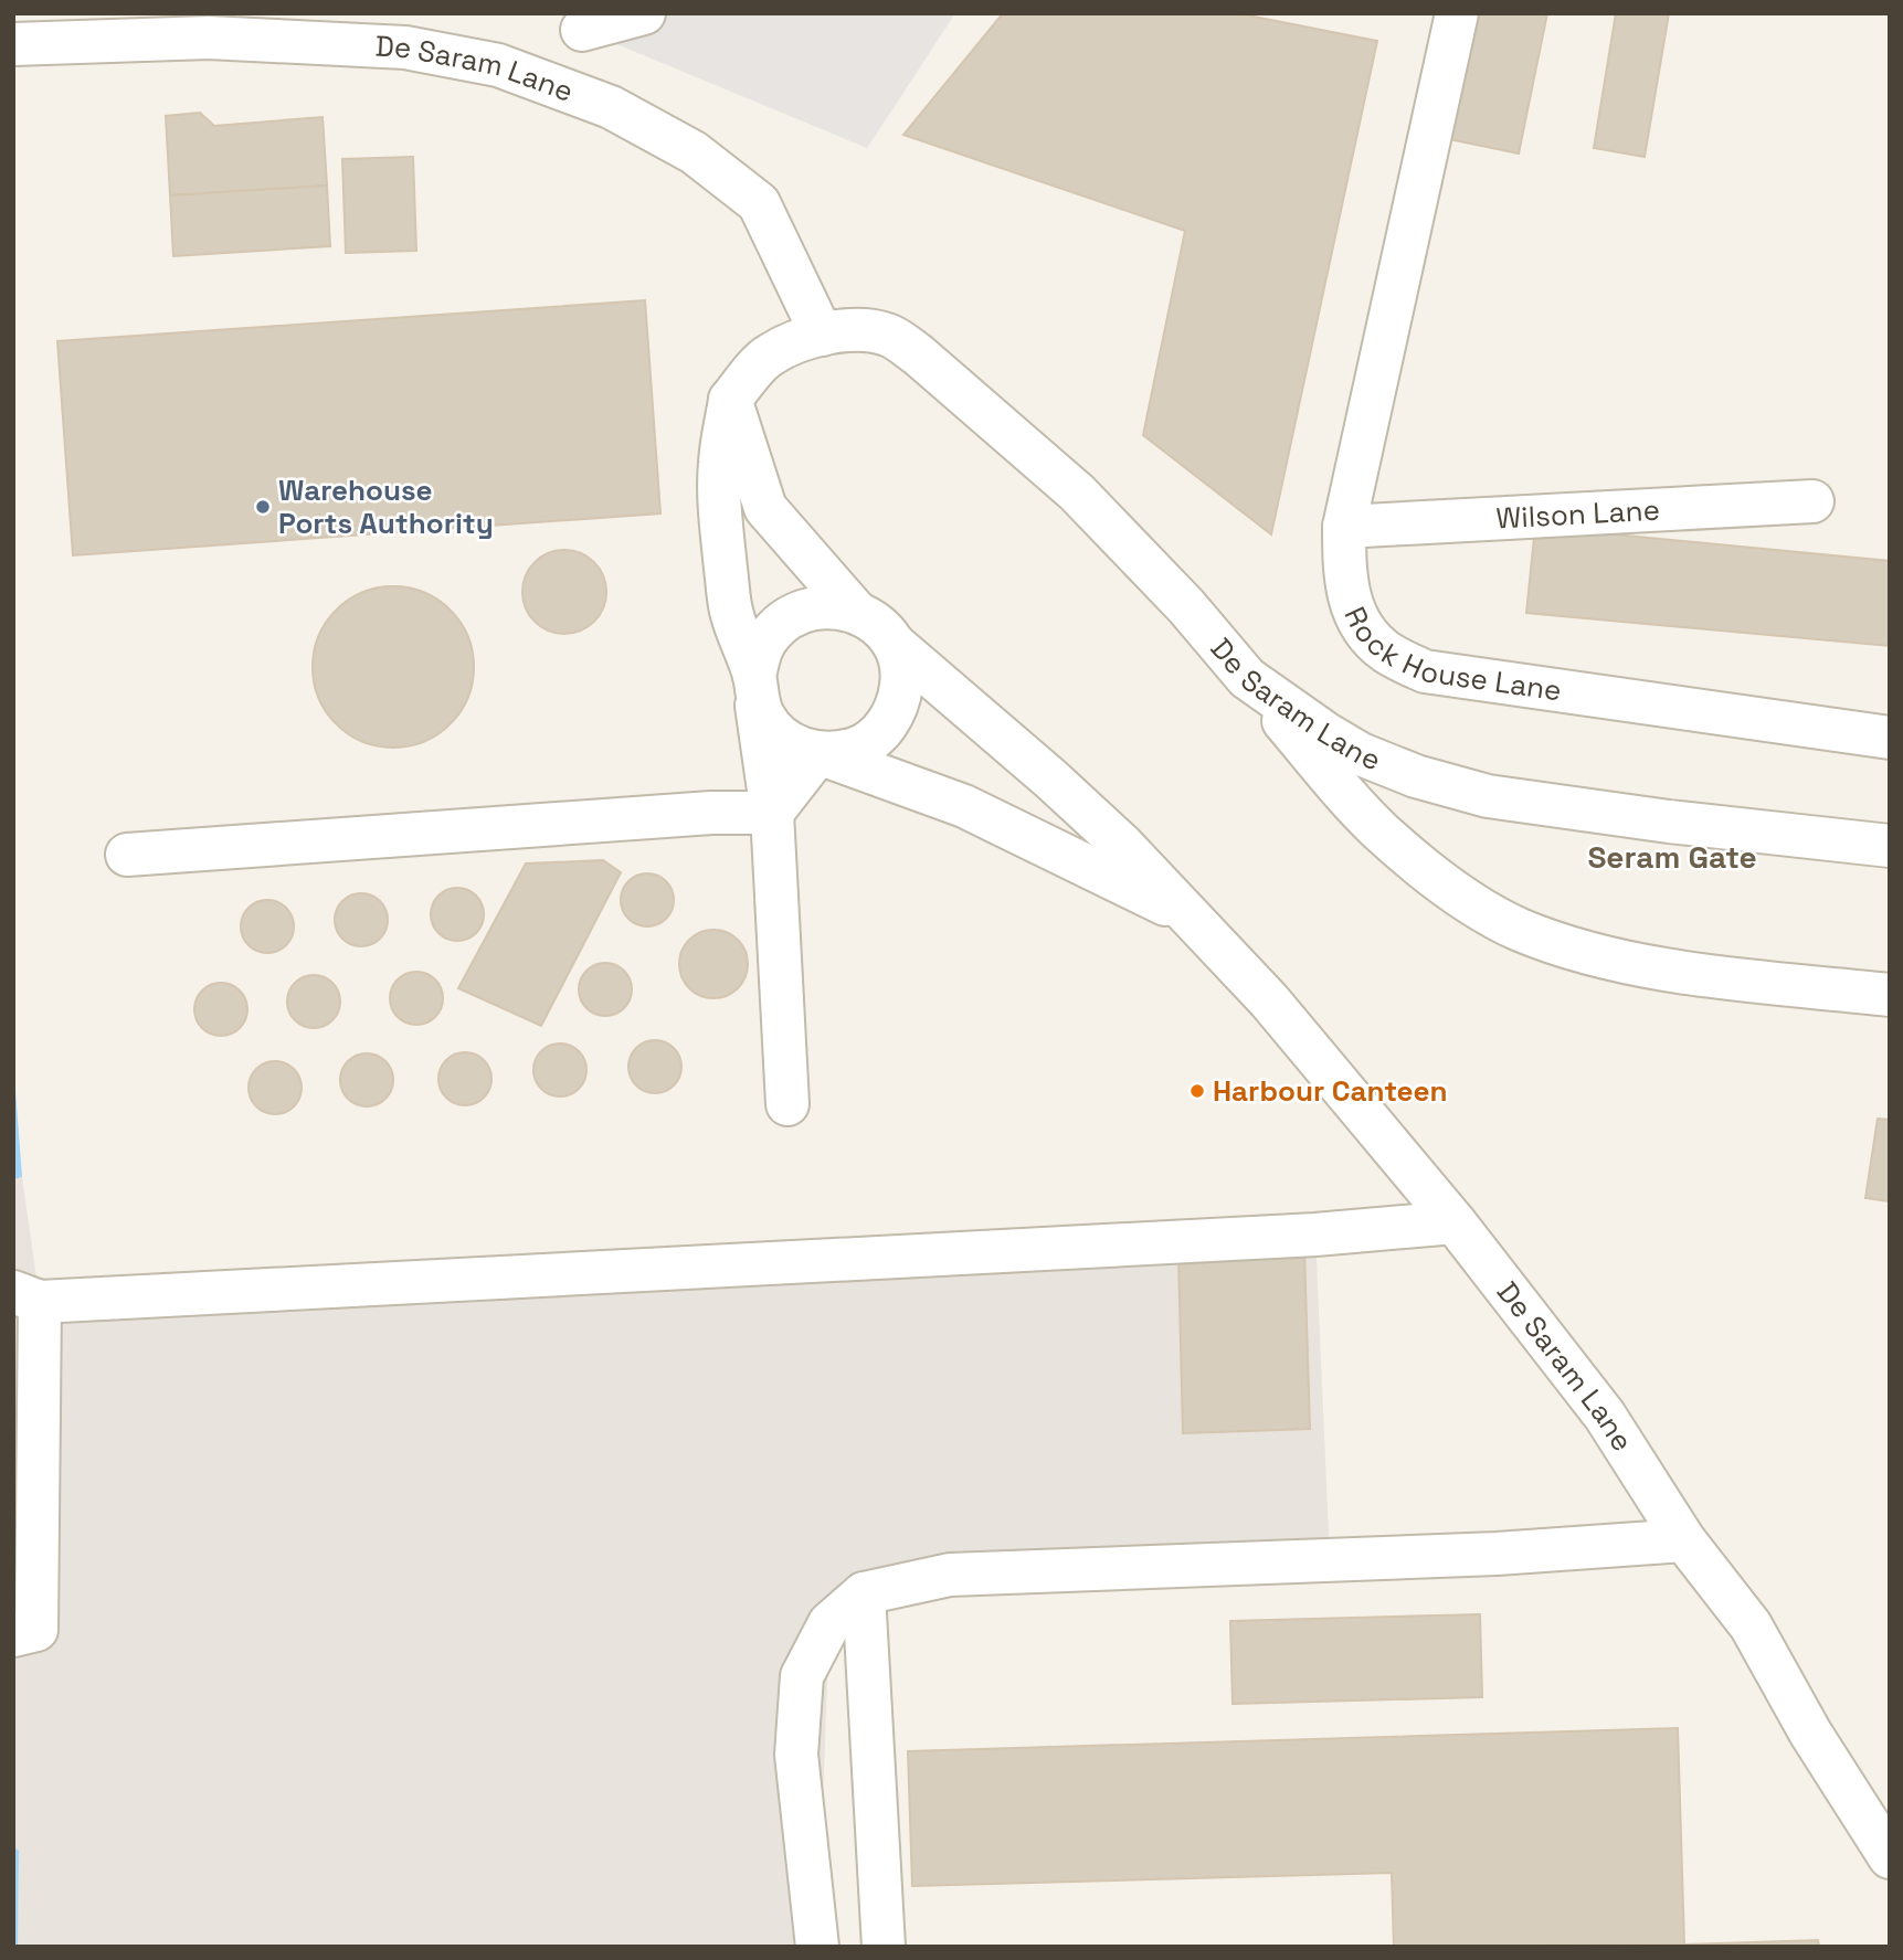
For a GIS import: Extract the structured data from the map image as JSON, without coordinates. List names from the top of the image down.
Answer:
{
  "streets": {
    "street": ["De Saram Lane", "Wilson Lane", "Rock House Lane"]
  },
  "crossings": [
    ["Wilson Lane", "Rock House Lane"]
  ],
  "districts": ["Seram Gate"],
  "places": ["Warehouse Ports Authority", "Harbour Canteen"]
}
